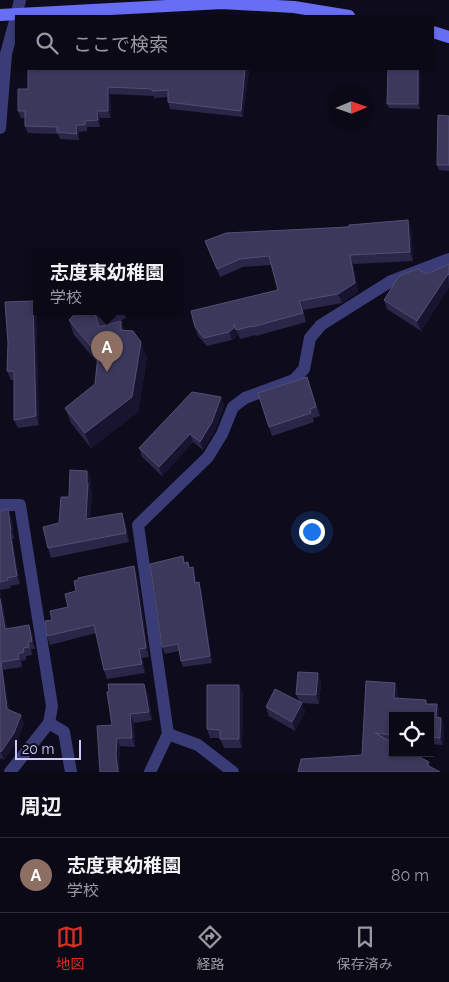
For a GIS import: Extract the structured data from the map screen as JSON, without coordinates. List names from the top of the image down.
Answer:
{
  "scale_bar": "20 m",
  "north": "right",
  "page": {
    "search": "ここで検索",
    "popup": ["志度東幼稚園", "学校"],
    "pins": "A",
    "scale": "20 m",
    "heading": "周辺",
    "list": [
      {
        "mark": "A",
        "name": "志度東幼稚園",
        "note": "学校",
        "value": "80 m"
      }
    ],
    "nav": ["地図", "経路", "保存済み"]
  }
}
